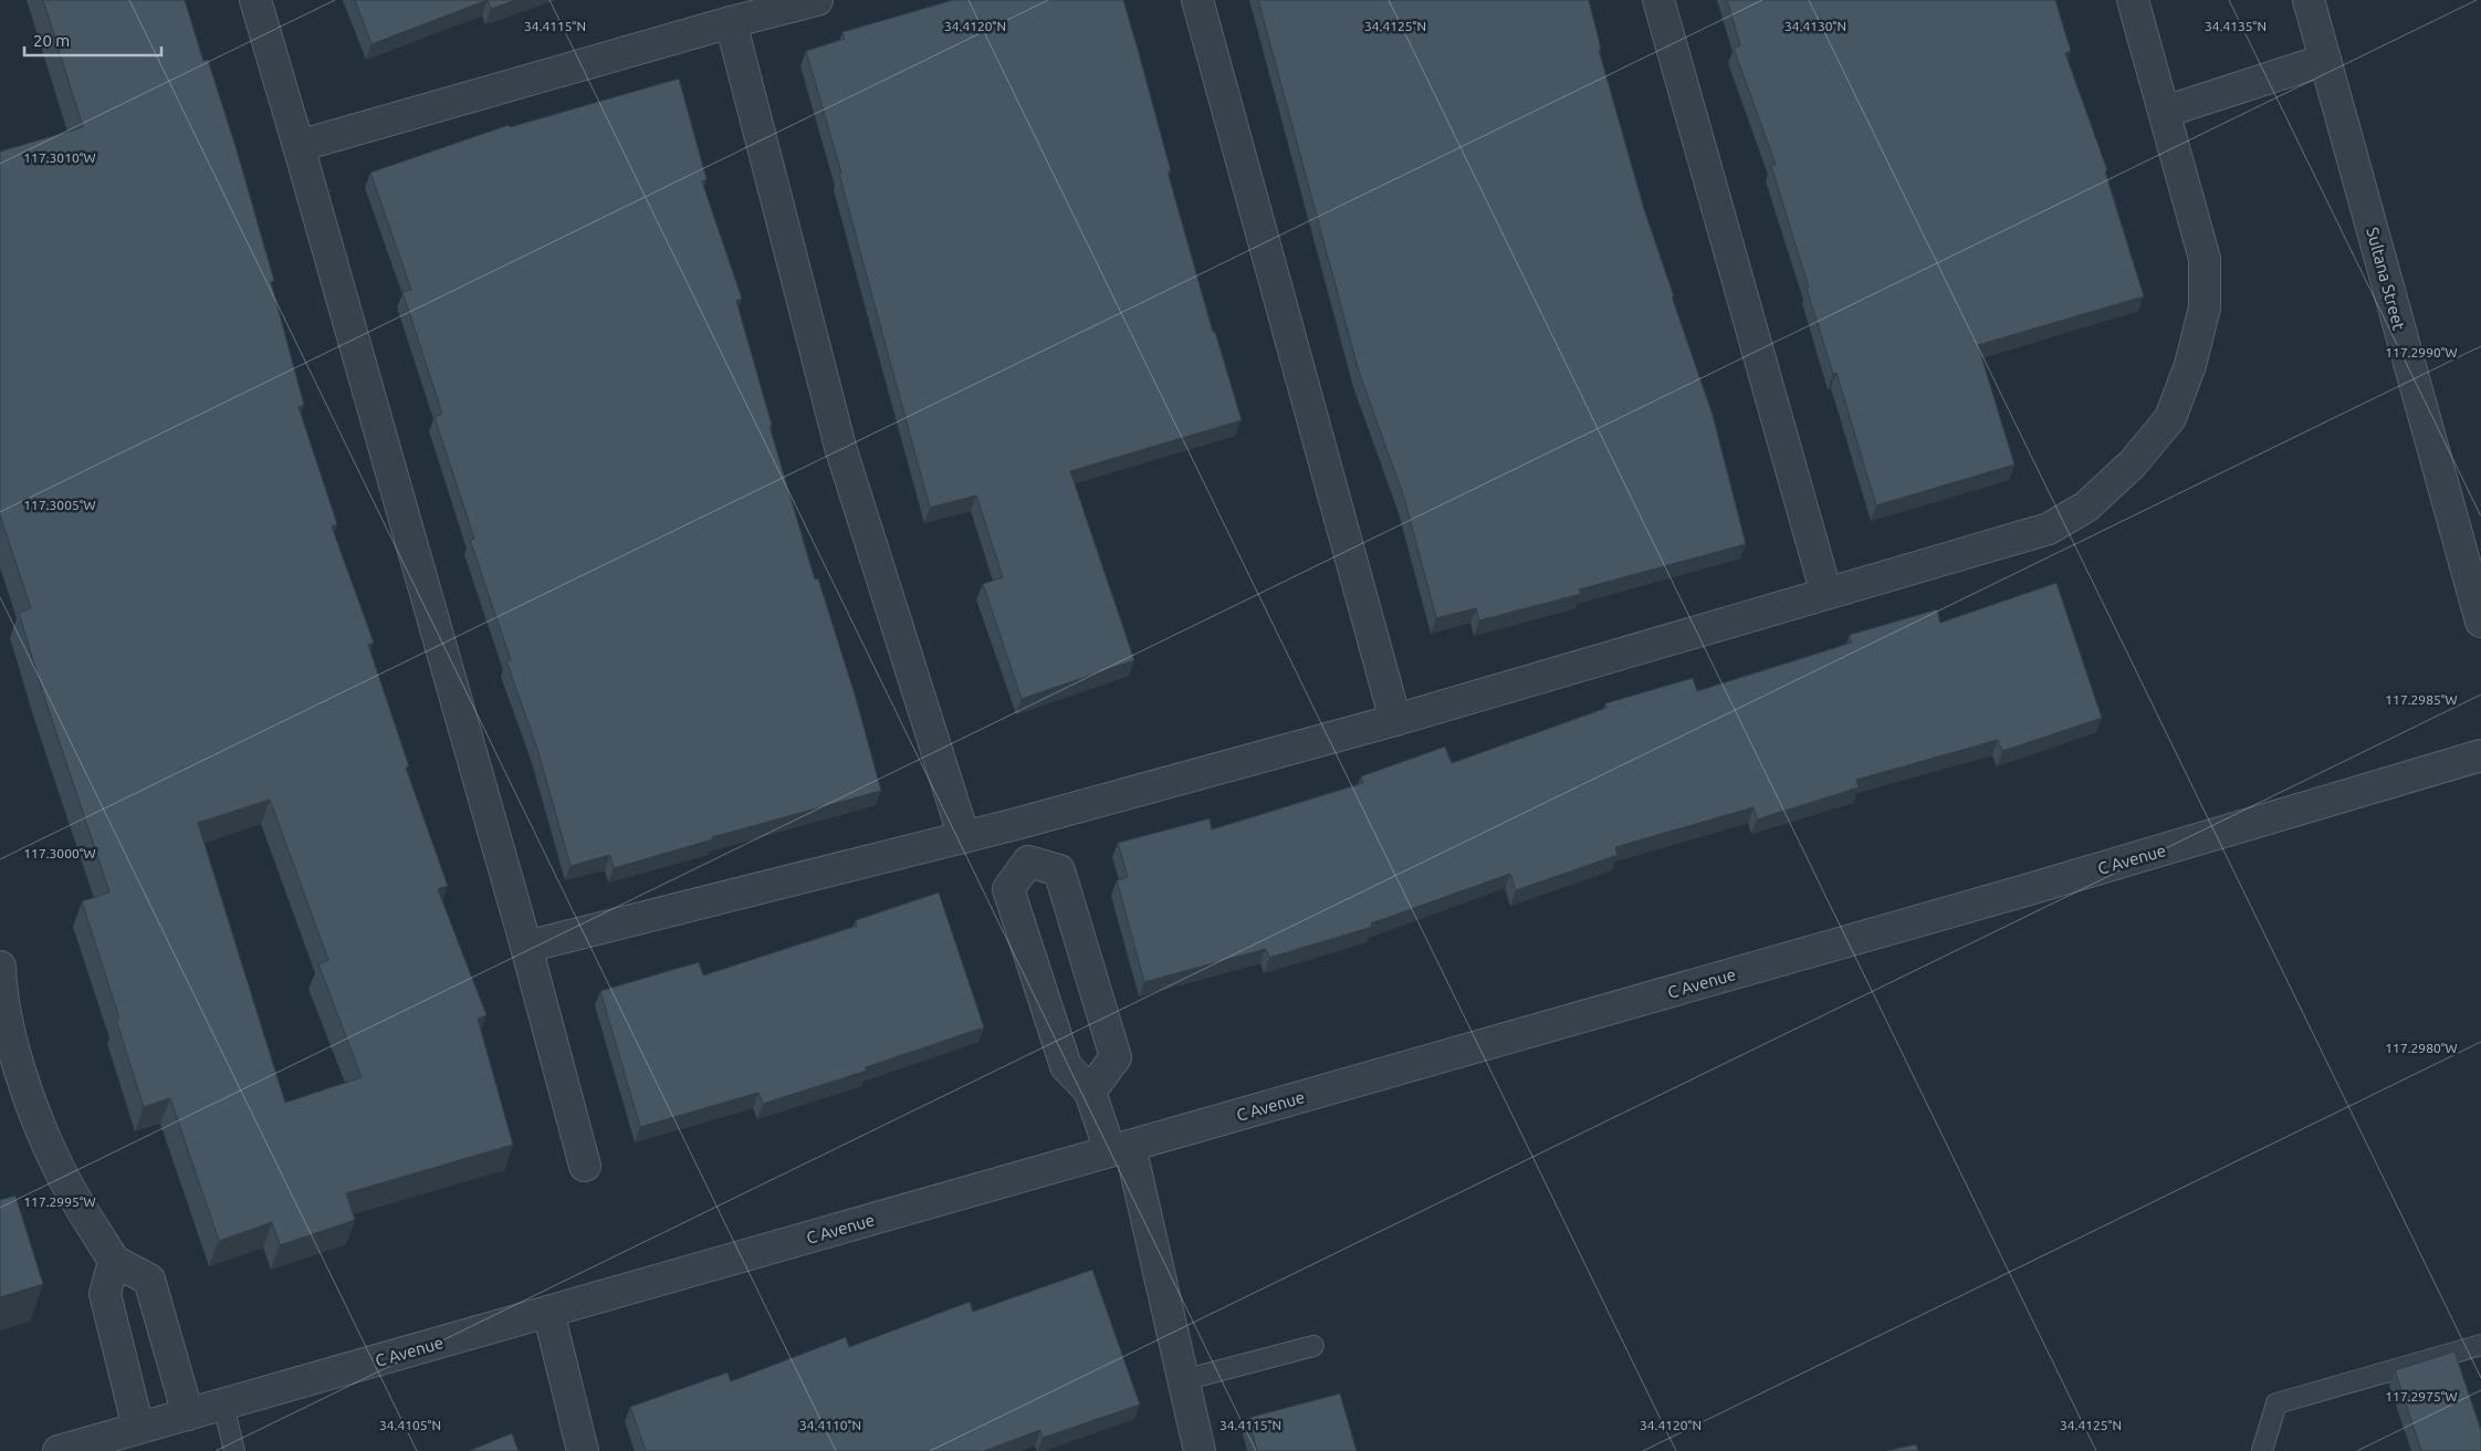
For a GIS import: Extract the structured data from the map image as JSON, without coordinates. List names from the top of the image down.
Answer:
{
  "streets": {
    "street": ["Sultana Street", "C Avenue"]
  },
  "scale_bar": "20 m",
  "coordinates": [
    "34.4130°N",
    "34.4115°N",
    "34.4120°N",
    "34.4125°N",
    "34.4135°N",
    "117.3010°W",
    "117.2990°W",
    "117.3005°W",
    "117.2985°W",
    "117.3000°W",
    "117.2980°W",
    "117.2995°W",
    "117.2975°W",
    "34.4105°N",
    "34.4110°N"
  ]
}
